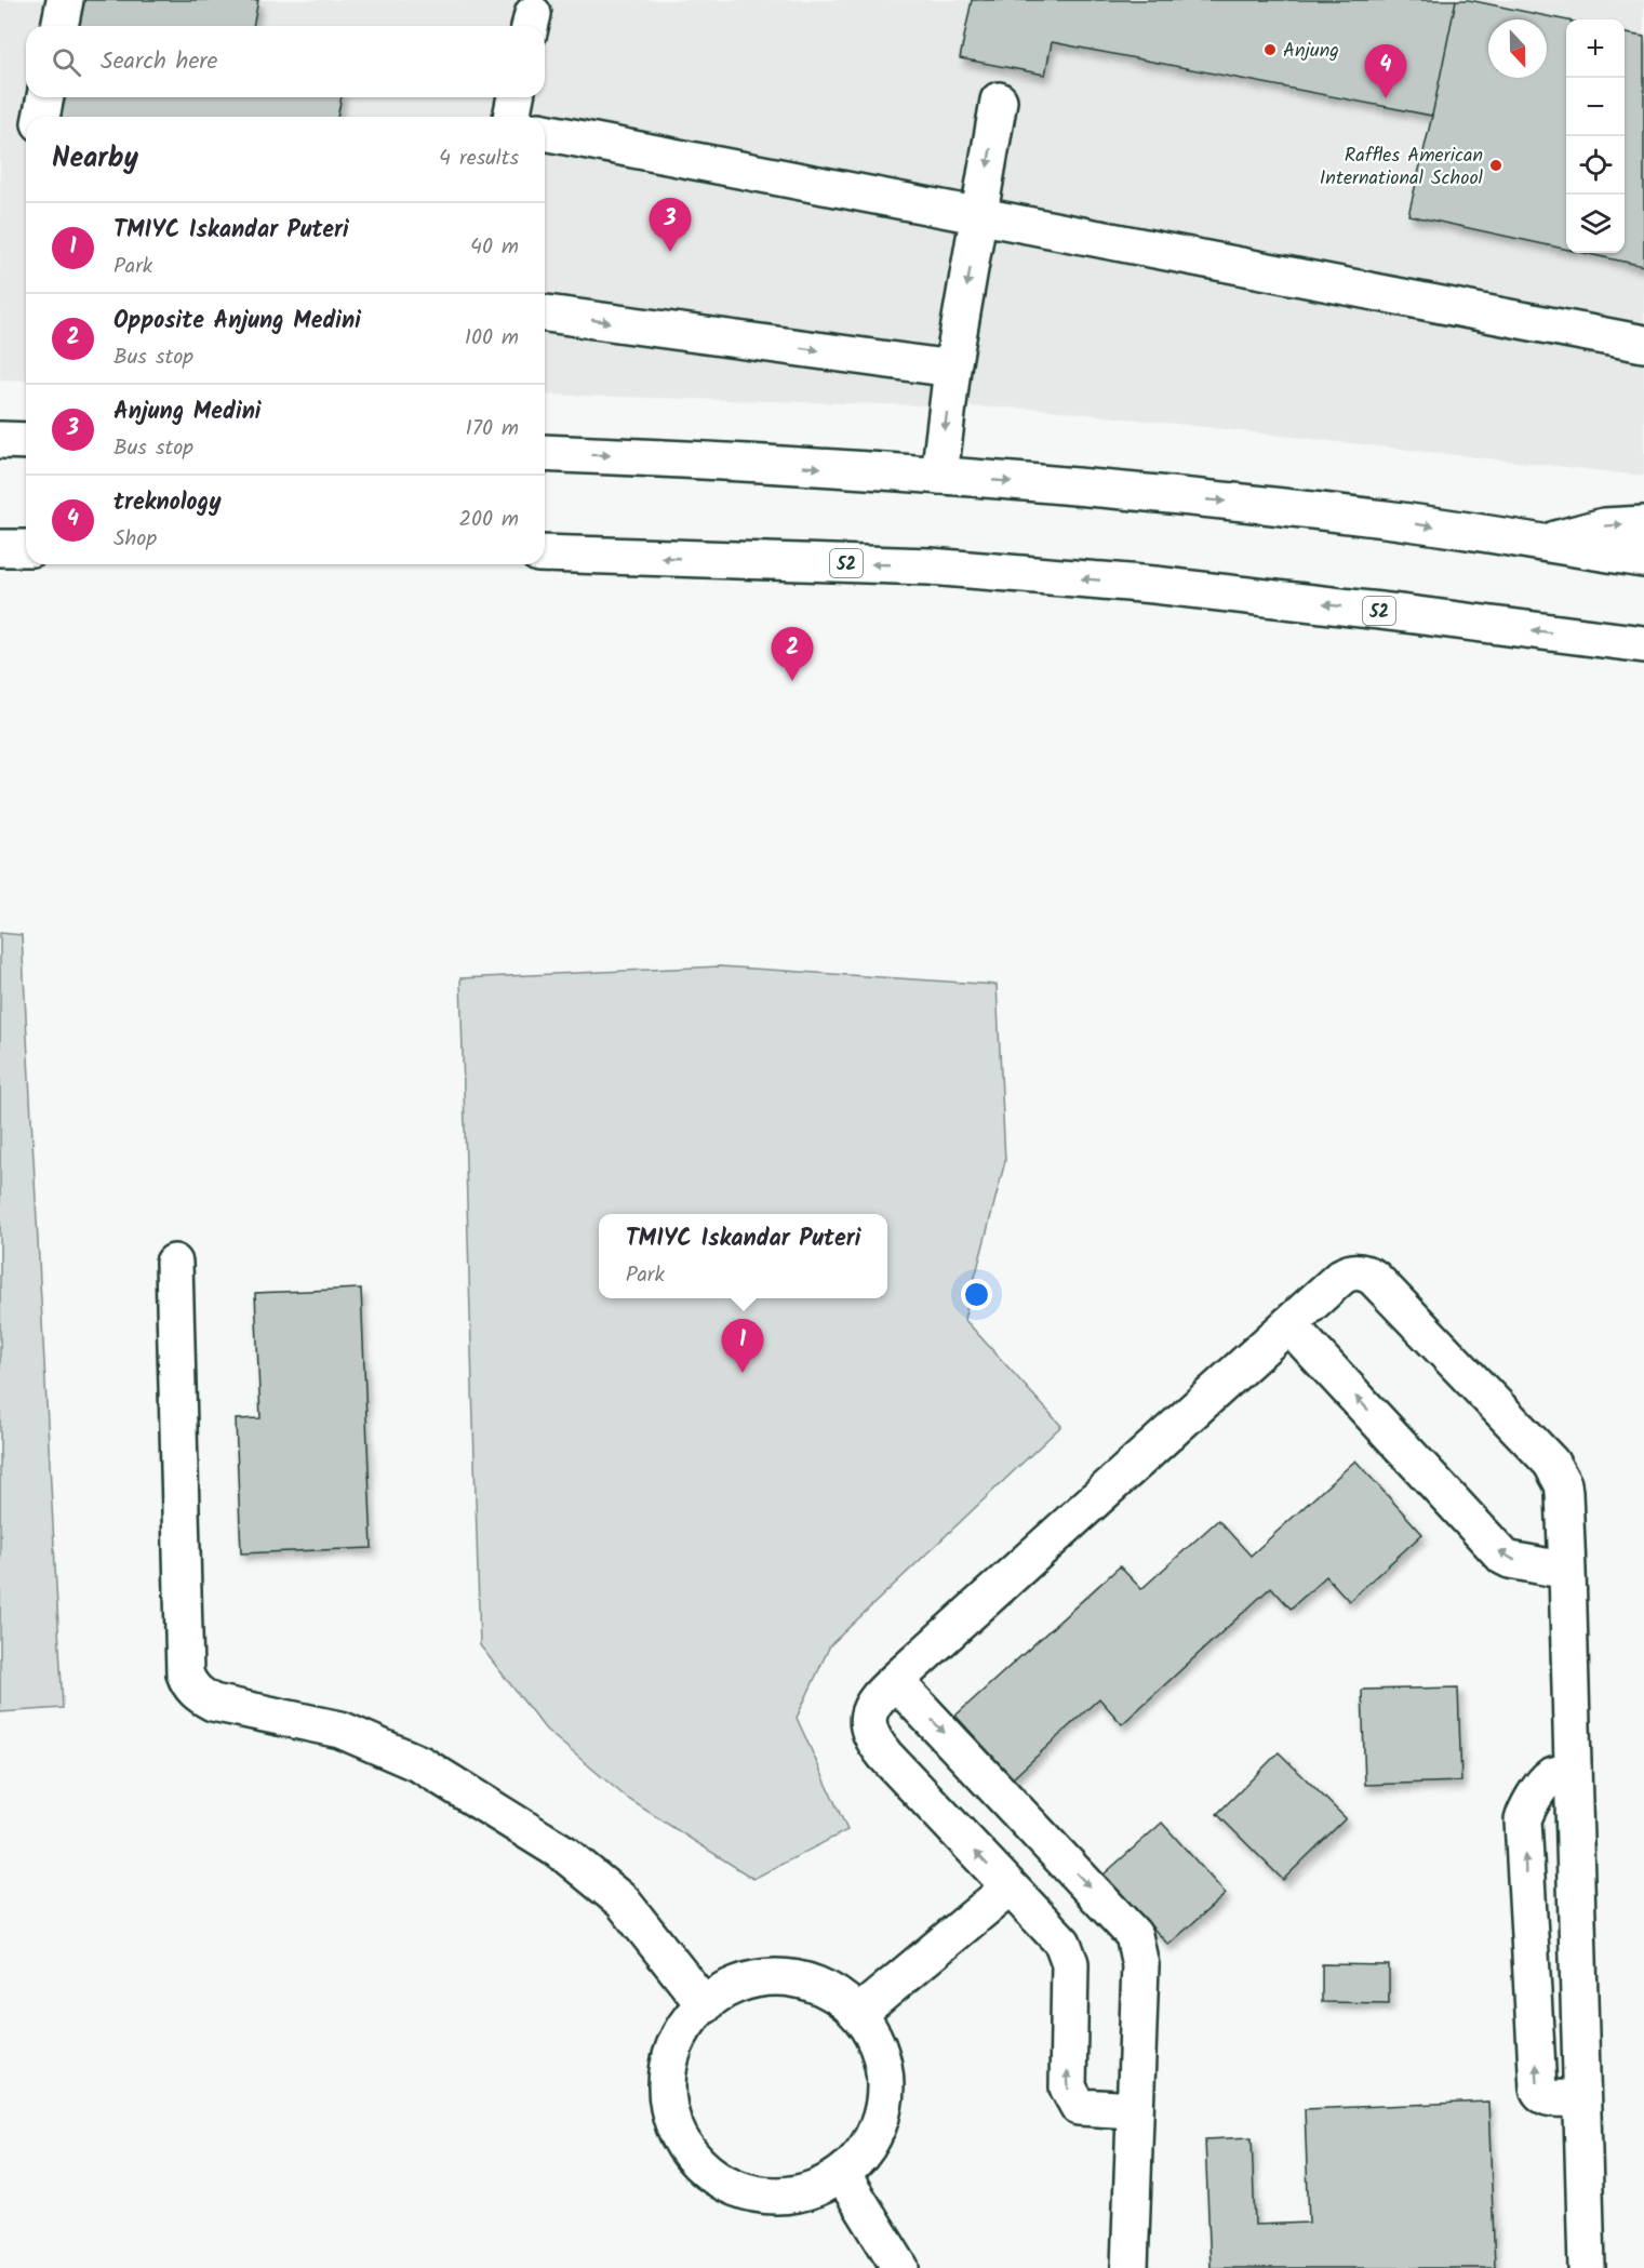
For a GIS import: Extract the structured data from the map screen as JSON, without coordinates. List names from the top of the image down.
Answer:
{
  "streets": {
    "main road": ["52"]
  },
  "places": ["Anjung", "Raffles American International School"],
  "north": "bottom",
  "page": {
    "map_buttons": ["+", "−"],
    "search": "Search here",
    "pins": [
      "4",
      "3",
      "2",
      "1"
    ],
    "heading": ["Nearby", "4 results"],
    "list": [
      {
        "mark": "1",
        "name": "TMIYC Iskandar Puteri",
        "note": "Park",
        "value": "40 m"
      },
      {
        "mark": "2",
        "name": "Opposite Anjung Medini",
        "note": "Bus stop",
        "value": "100 m"
      },
      {
        "mark": "3",
        "name": "Anjung Medini",
        "note": "Bus stop",
        "value": "170 m"
      },
      {
        "mark": "4",
        "name": "treknology",
        "note": "Shop",
        "value": "200 m"
      }
    ],
    "popup": ["TMIYC Iskandar Puteri", "Park"]
  }
}
